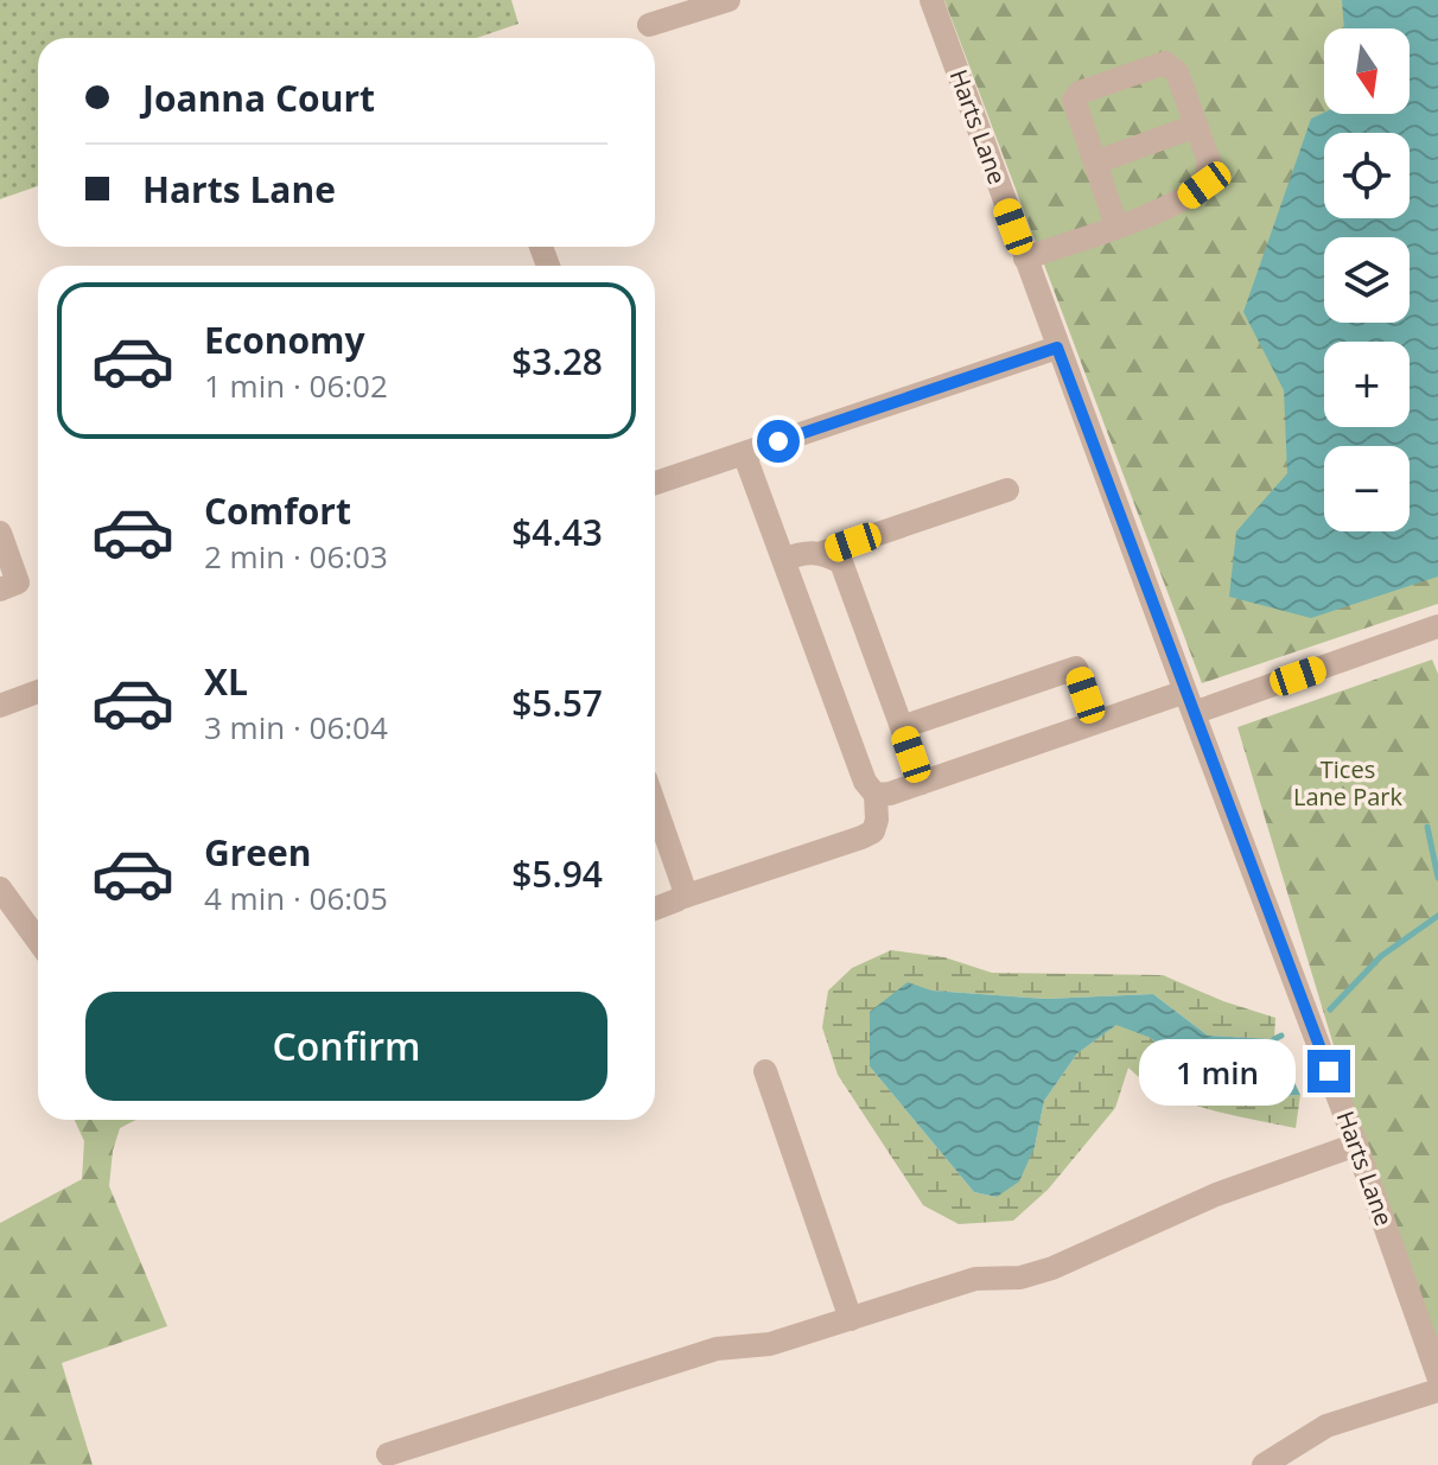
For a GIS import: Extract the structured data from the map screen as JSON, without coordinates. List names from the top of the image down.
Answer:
{
  "streets": {
    "street": ["Harts Lane"]
  },
  "parks": ["Tices Lane Park"],
  "north": "bottom",
  "page": {
    "map_buttons": ["+", "−"],
    "banner": ["Joanna Court", "Harts Lane"],
    "list": [
      {
        "name": "Economy",
        "note": "1 min · 06:02",
        "value": "$3.28"
      },
      {
        "name": "Comfort",
        "note": "2 min · 06:03",
        "value": "$4.43"
      },
      {
        "name": "XL",
        "note": "3 min · 06:04",
        "value": "$5.57"
      },
      {
        "name": "Green",
        "note": "4 min · 06:05",
        "value": "$5.94"
      }
    ],
    "buttons": "Confirm",
    "bubble": "1 min"
  }
}
